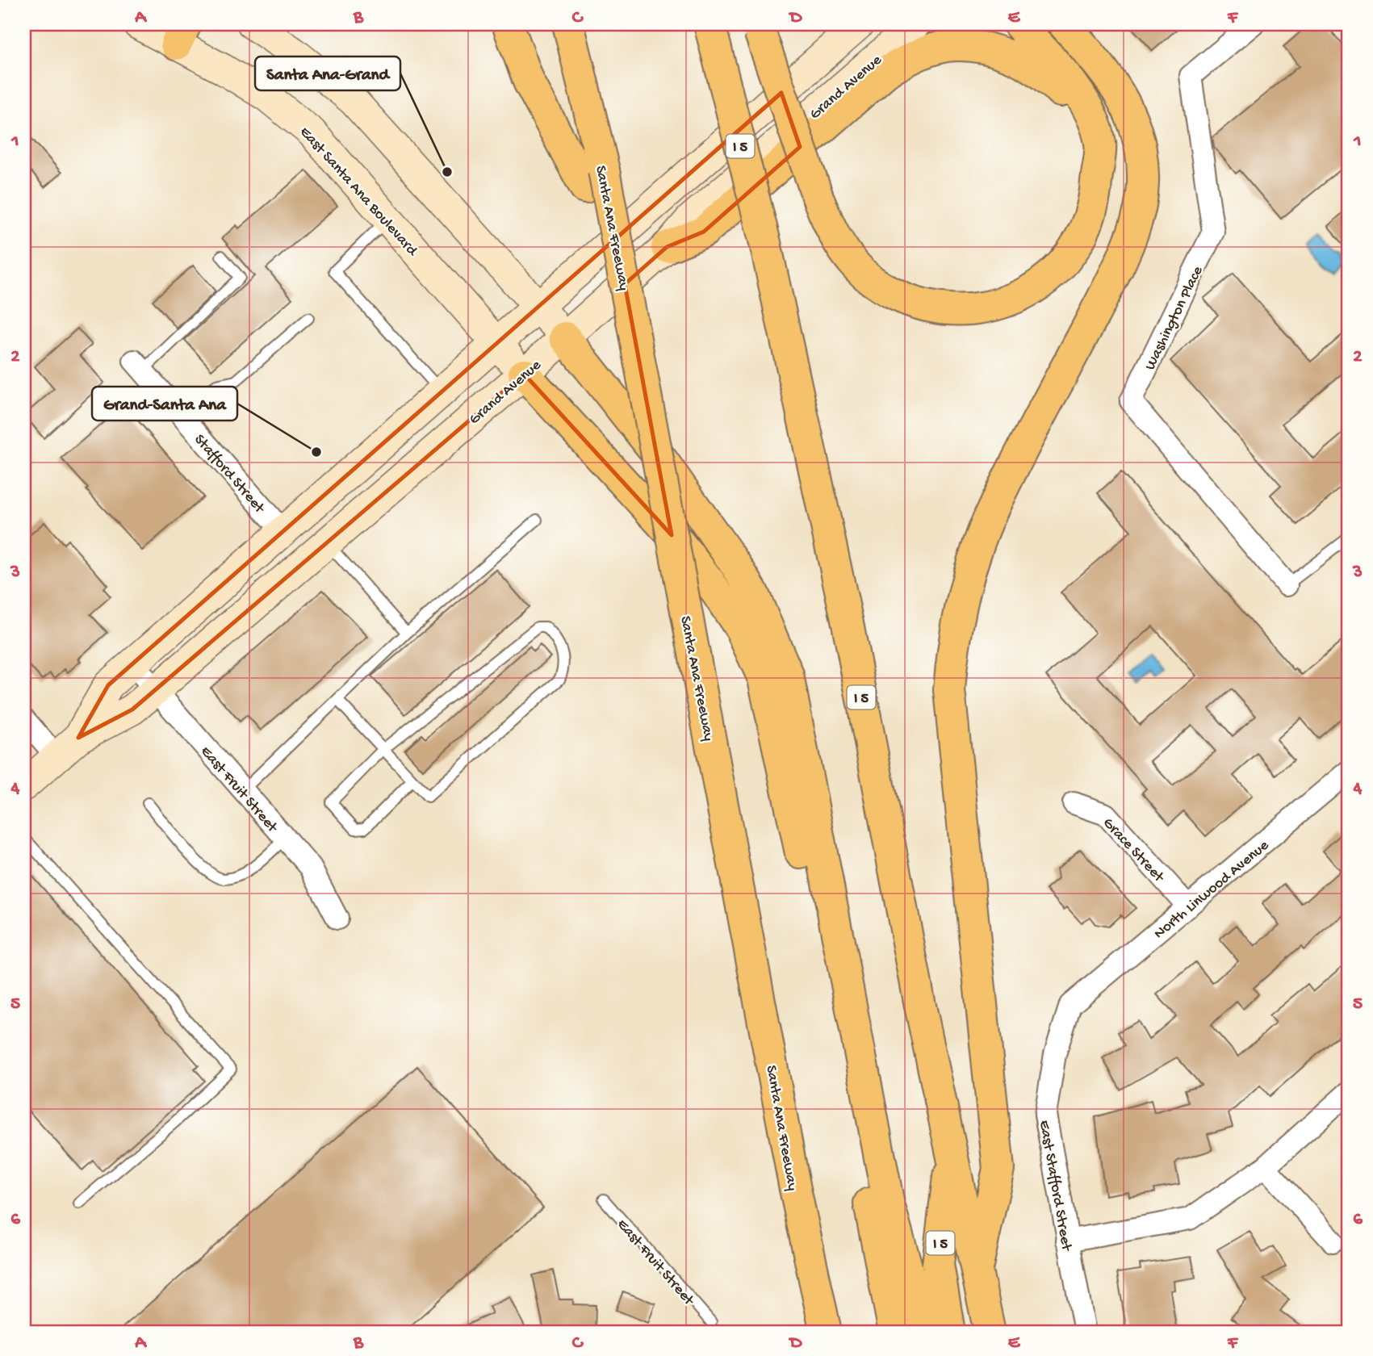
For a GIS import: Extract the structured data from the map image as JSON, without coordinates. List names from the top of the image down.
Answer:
{
  "streets": {
    "highway": ["I 5", "Santa Ana Freeway"],
    "main road": ["Grand Avenue", "East Santa Ana Boulevard"],
    "street": [
      "Washington Place",
      "Stafford Street",
      "East Fruit Street",
      "Grace Street",
      "North Linwood Avenue",
      "East Stafford Street"
    ]
  },
  "crossings": [
    ["Grand Avenue", "East Santa Ana Boulevard"],
    ["Grand Avenue", "Stafford Street"],
    ["Grand Avenue", "East Fruit Street"],
    ["Grace Street", "North Linwood Avenue"],
    ["North Linwood Avenue", "East Stafford Street"]
  ],
  "places": ["Santa Ana-Grand", "Grand-Santa Ana"],
  "grid": {
    "columns": [
      "A",
      "B",
      "C",
      "D",
      "E",
      "F"
    ],
    "rows": [
      "1",
      "2",
      "3",
      "4",
      "5",
      "6"
    ]
  }
}
